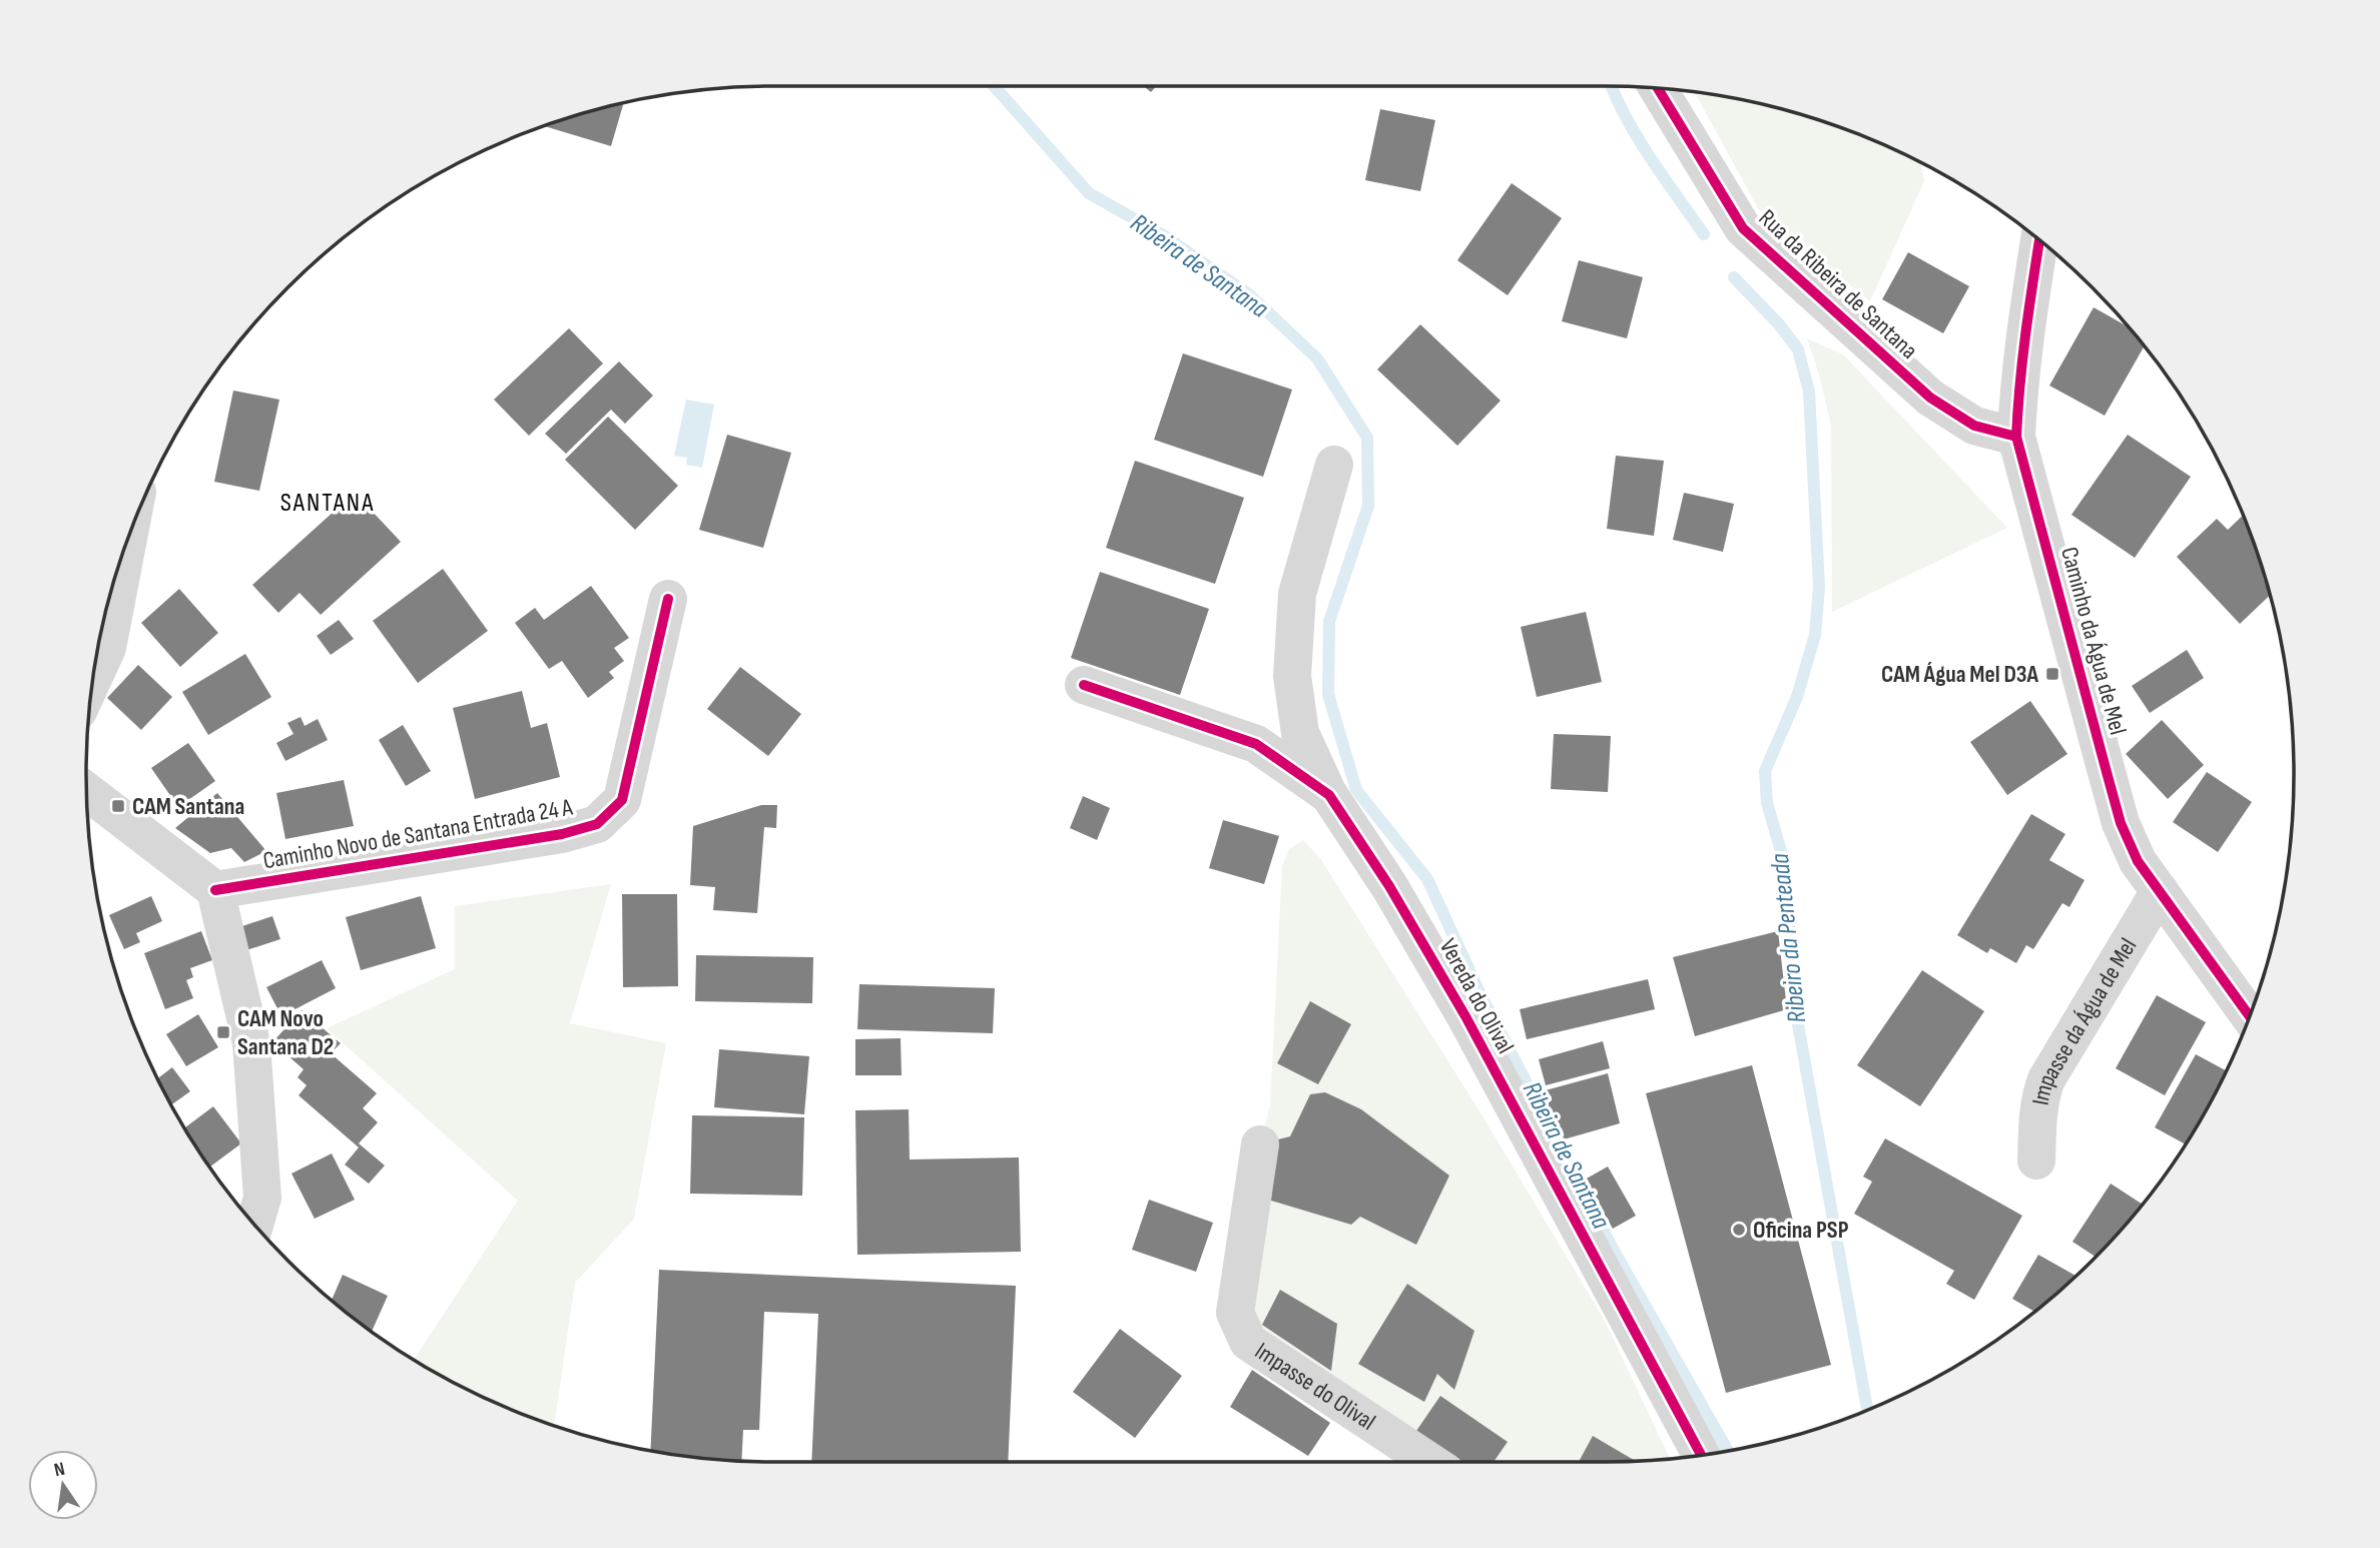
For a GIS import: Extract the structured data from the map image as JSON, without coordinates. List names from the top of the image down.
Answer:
{
  "streets": {
    "street": [
      "Rua da Ribeira de Santana",
      "Caminho da Água de Mel",
      "Caminho Novo de Santana Entrada 24 A",
      "Vereda do Olival",
      "Impasse da Água de Mel",
      "Impasse do Olival"
    ]
  },
  "crossings": [
    ["Rua da Ribeira de Santana", "Caminho da Água de Mel"],
    ["Caminho da Água de Mel", "Impasse da Água de Mel"]
  ],
  "districts": ["SANTANA"],
  "water": ["Ribeira de Santana", "Ribeiro da Penteada"],
  "places": {
    "transit": ["CAM Água Mel D3A", "CAM Santana", "CAM Novo Santana D2"],
    "other": ["Oficina PSP"]
  },
  "north": "top"
}
